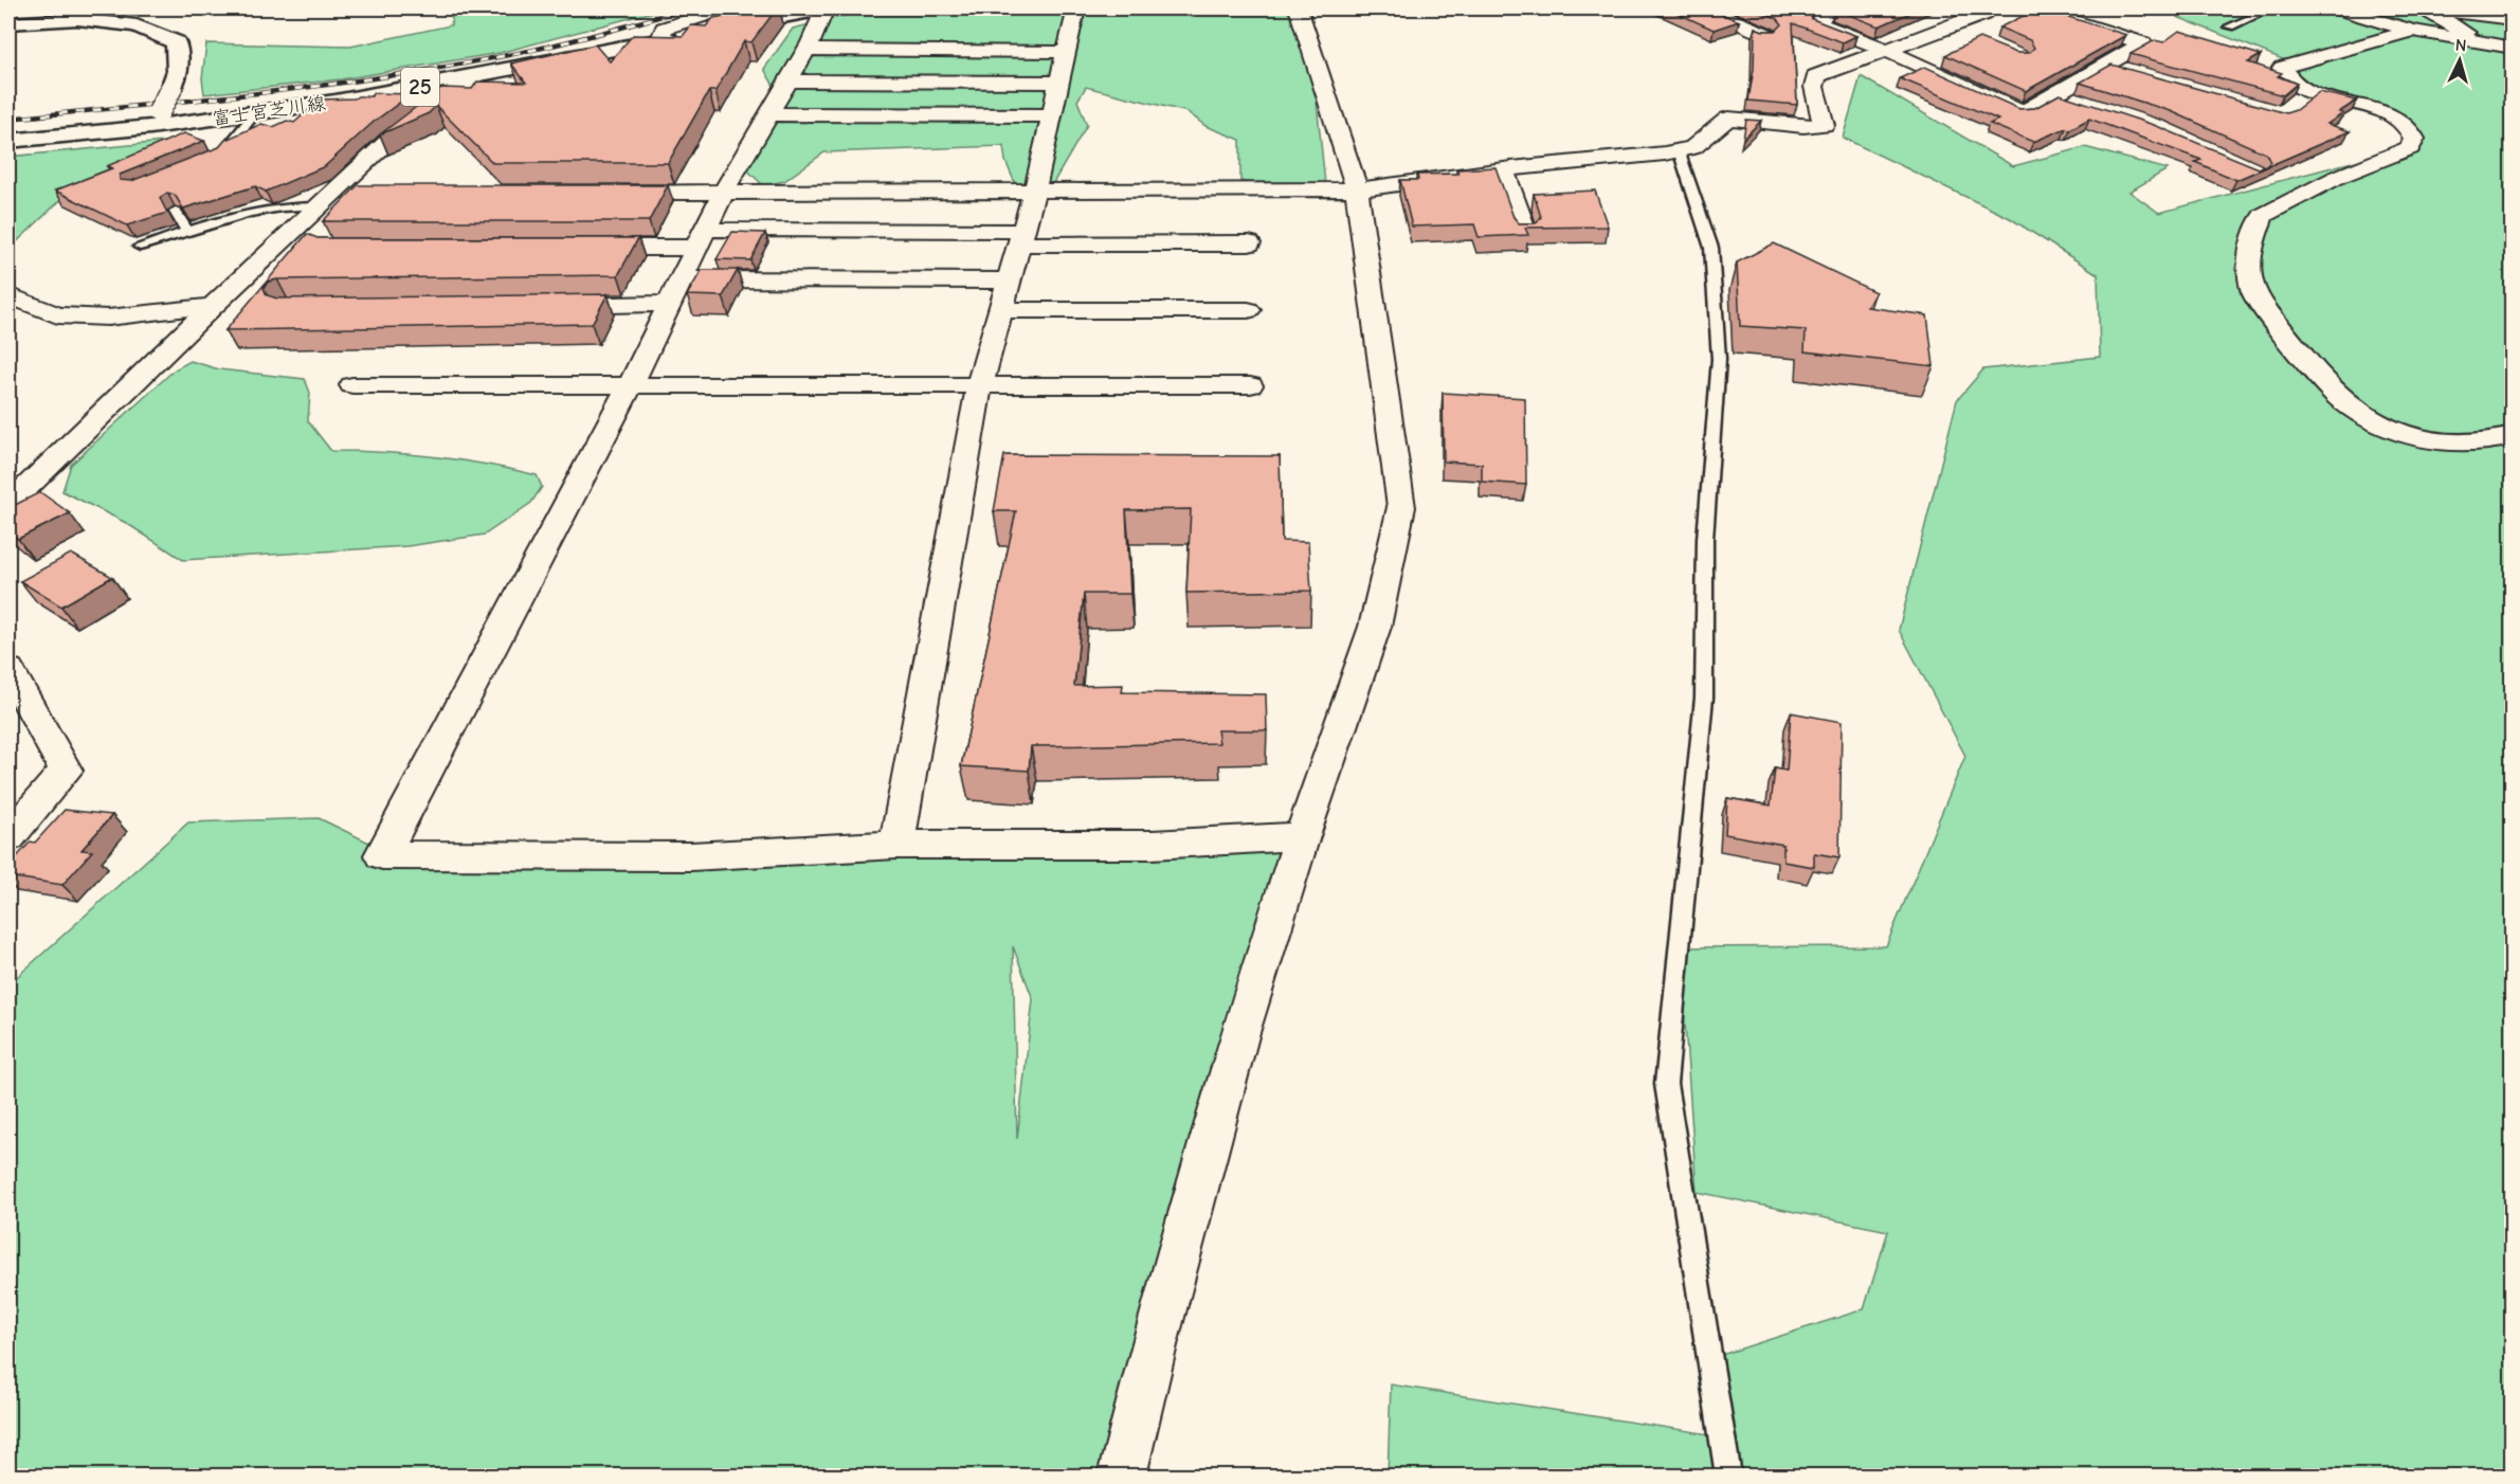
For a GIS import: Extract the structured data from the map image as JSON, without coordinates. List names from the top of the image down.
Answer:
{
  "streets": {
    "main road": ["25", "富士宮芝川線"]
  },
  "north": "top"
}
